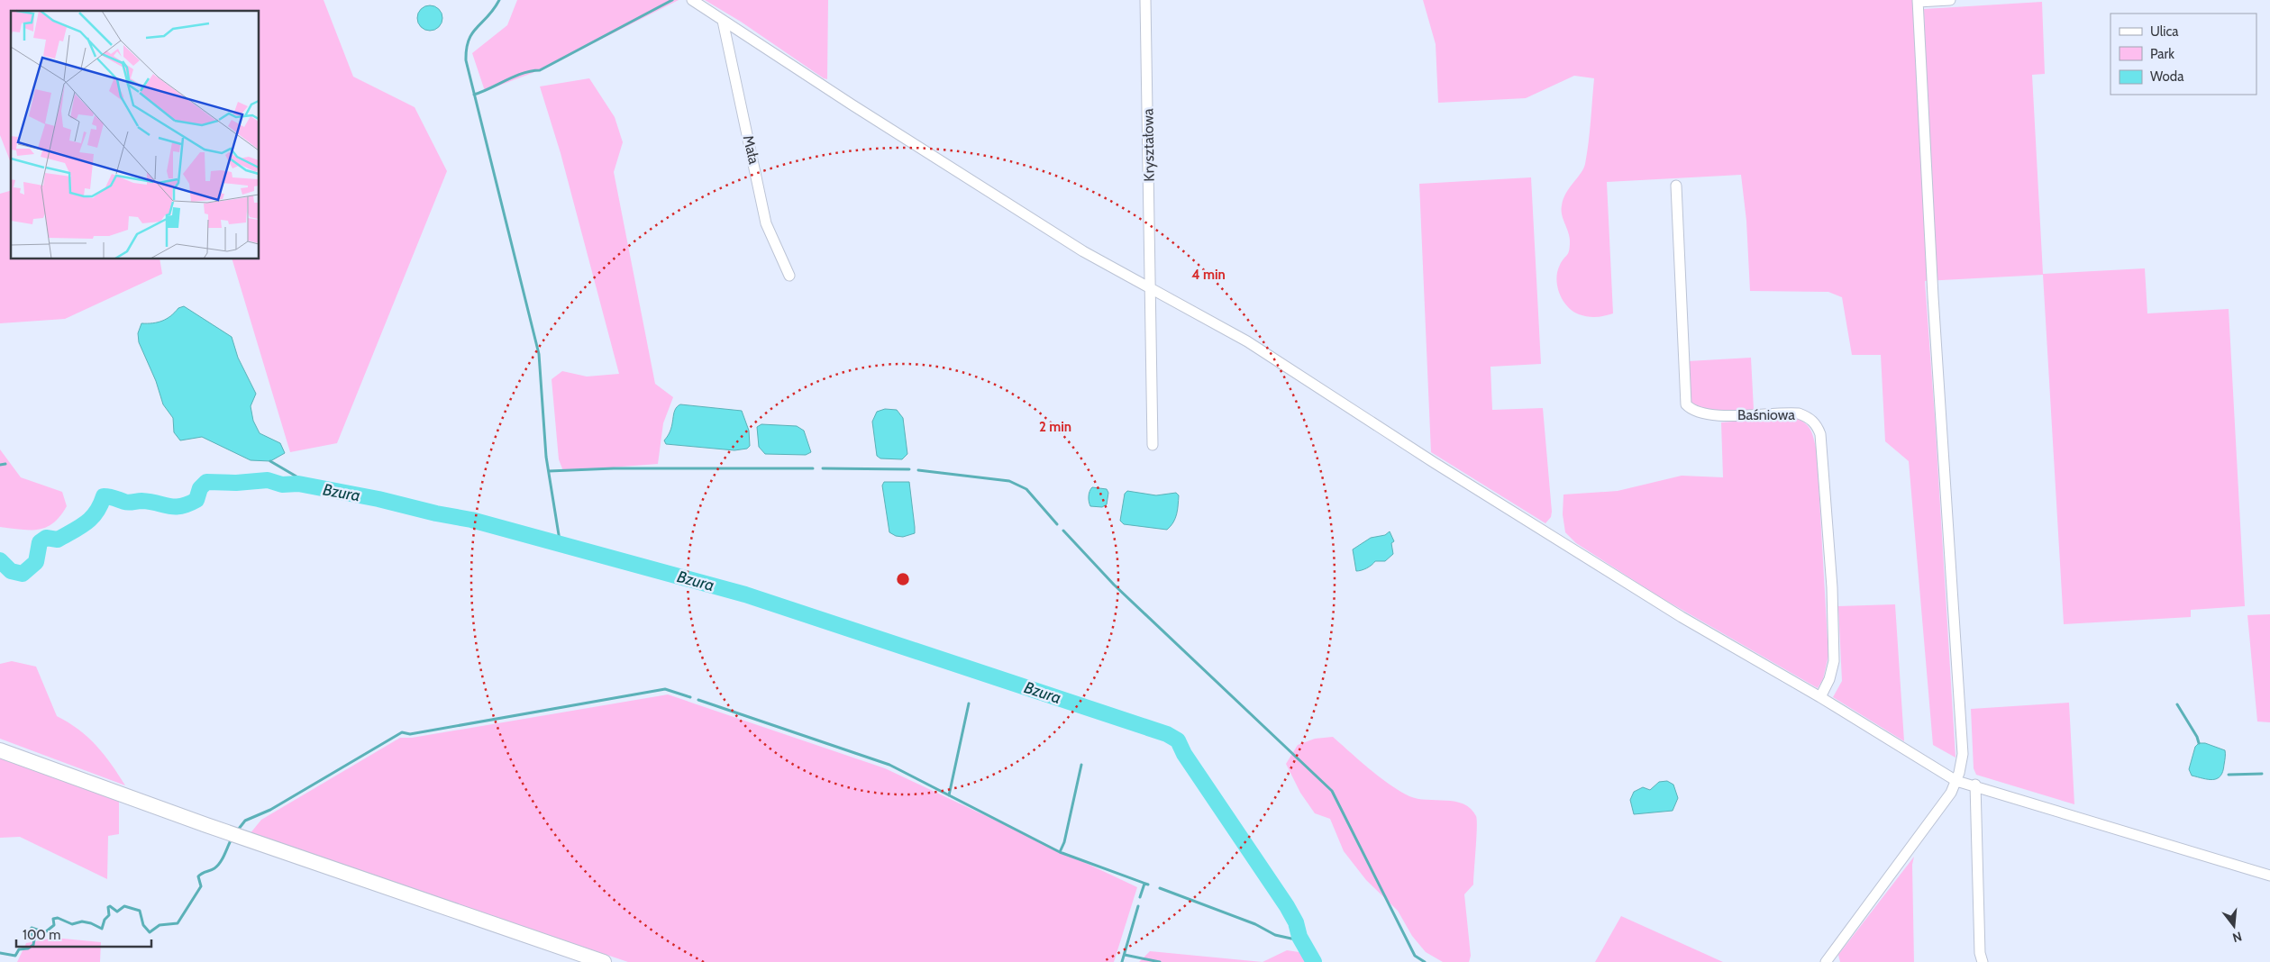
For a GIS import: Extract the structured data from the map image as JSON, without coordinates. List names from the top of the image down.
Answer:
{
  "streets": {
    "street": ["Kryształowa", "Mała", "Baśniowa"]
  },
  "water": ["Bzura"],
  "legend": ["Ulica", "Park", "Woda"],
  "scale_bar": "100 m",
  "north": "bottom",
  "rings": ["4 min", "2 min"]
}
